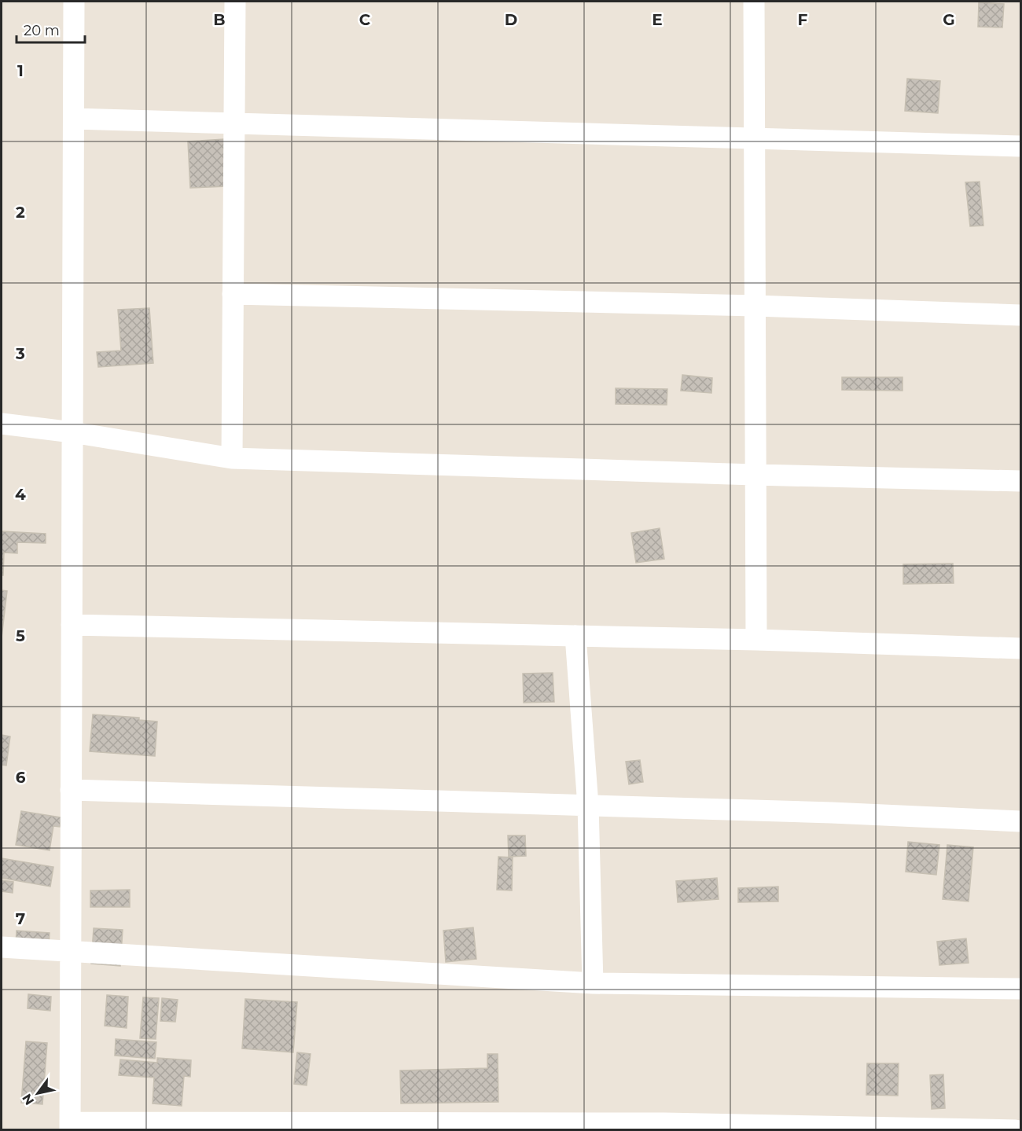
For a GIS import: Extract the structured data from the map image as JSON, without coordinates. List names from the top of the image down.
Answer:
{
  "scale_bar": "20 m",
  "north": "bottom left",
  "grid": {
    "columns": [
      "B",
      "C",
      "D",
      "E",
      "F",
      "G"
    ],
    "rows": [
      "1",
      "2",
      "3",
      "4",
      "5",
      "6",
      "7"
    ]
  }
}
